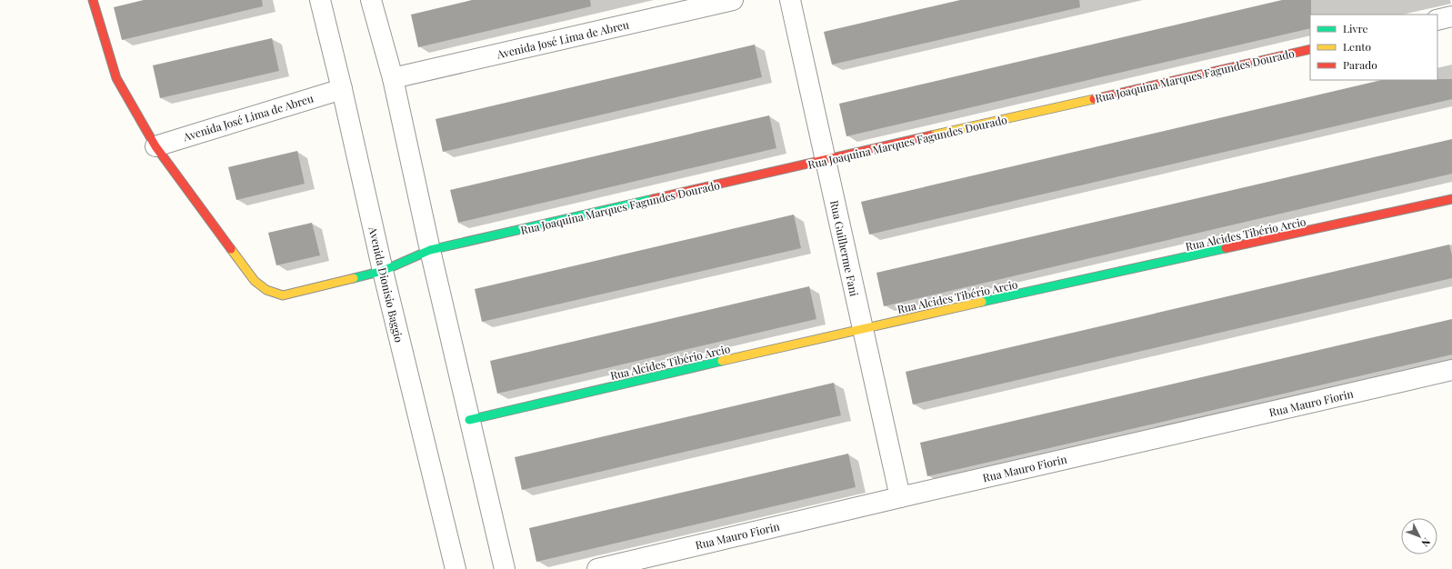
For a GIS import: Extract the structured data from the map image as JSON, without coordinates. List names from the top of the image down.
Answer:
{
  "streets": {
    "street": [
      "Avenida José Lima de Abreu",
      "Rua Joaquina Marques Fagundes Dourado",
      "Rua Alcides Tibério Arcio",
      "Rua Guilherme Fani",
      "Avenida Dionisio Baggio",
      "Rua Mauro Fiorin"
    ]
  },
  "crossings": [
    ["Avenida José Lima de Abreu", "Rua Joaquina Marques Fagundes Dourado"],
    ["Avenida José Lima de Abreu", "Avenida Dionisio Baggio"],
    ["Rua Joaquina Marques Fagundes Dourado", "Rua Guilherme Fani"],
    ["Rua Joaquina Marques Fagundes Dourado", "Avenida Dionisio Baggio"],
    ["Rua Alcides Tibério Arcio", "Rua Guilherme Fani"],
    ["Rua Guilherme Fani", "Rua Mauro Fiorin"]
  ],
  "legend": ["Livre", "Lento", "Parado"],
  "north": "bottom right"
}
